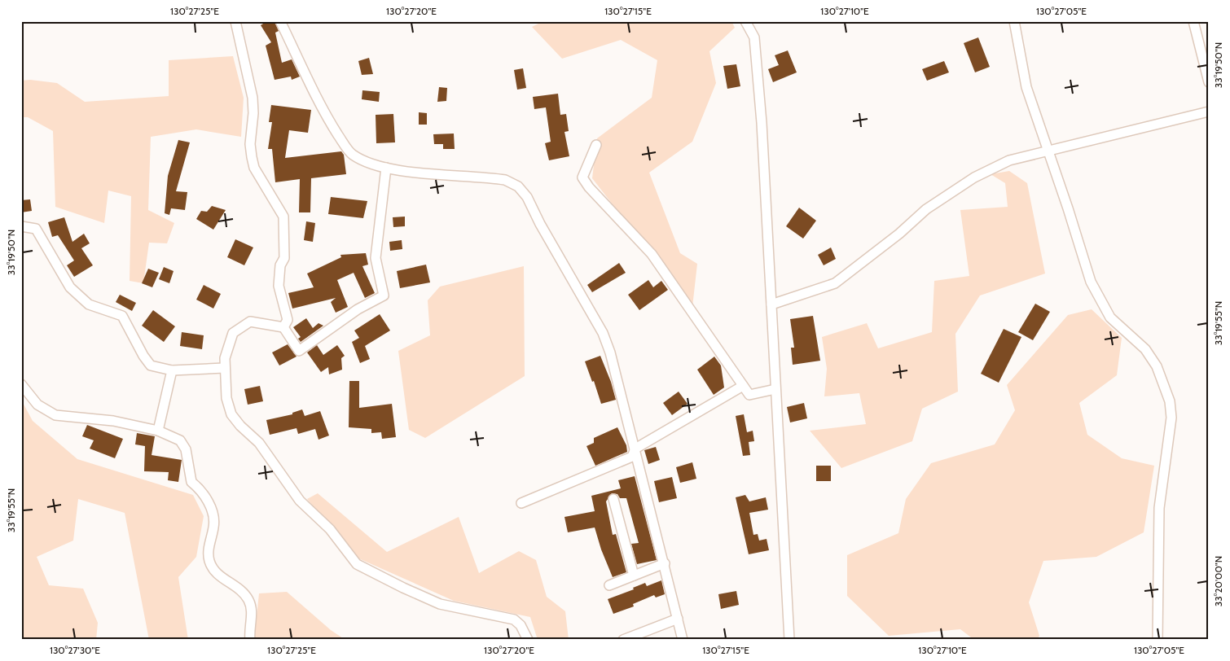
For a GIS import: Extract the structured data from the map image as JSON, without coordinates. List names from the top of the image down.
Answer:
{
  "coordinates": [
    "130°27'25\"E",
    "130°27'20\"E",
    "130°27'15\"E",
    "130°27'10\"E",
    "130°27'05\"E",
    "33°19'50\"N",
    "33°19'55\"N",
    "33°20'00\"N",
    "130°27'30\"E"
  ]
}
